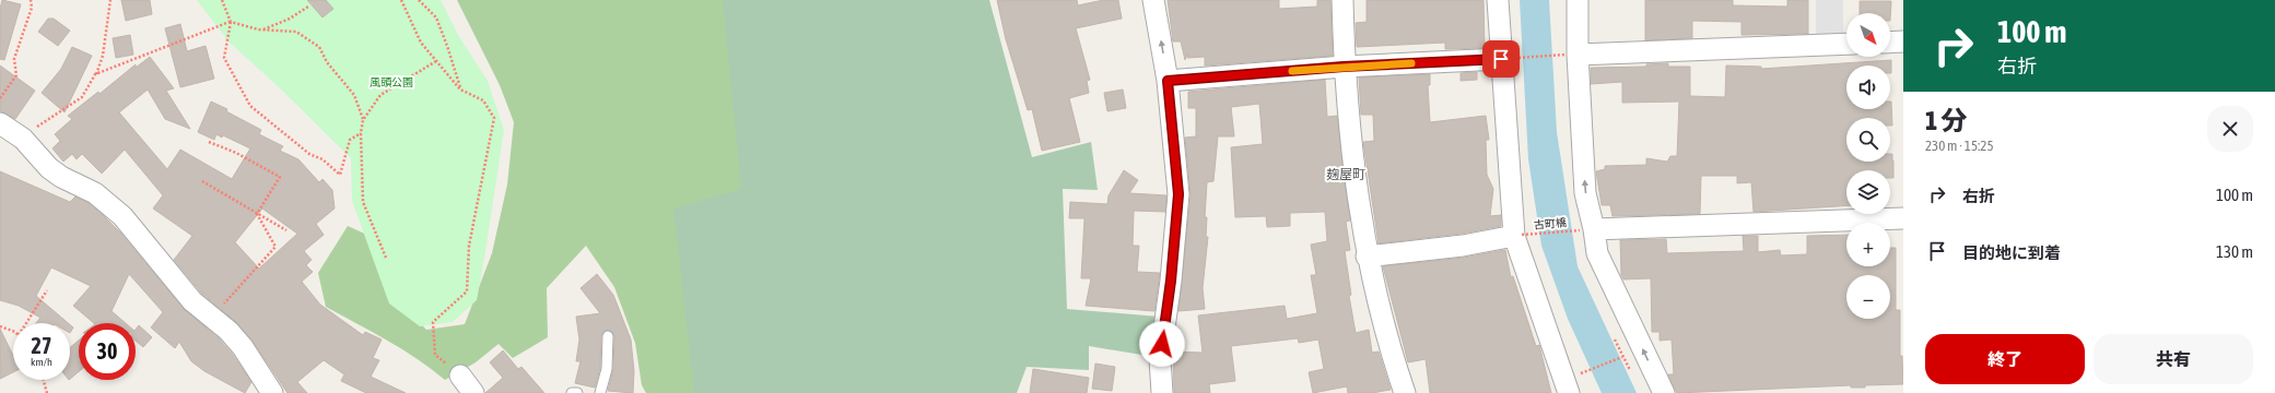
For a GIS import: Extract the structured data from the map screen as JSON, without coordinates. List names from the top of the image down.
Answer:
{
  "streets": {
    "path": ["古町橋"]
  },
  "districts": ["麹屋町"],
  "parks": ["風頭公園"],
  "north": "bottom right",
  "page": {
    "turn": ["100 m", "右折"],
    "map_buttons": ["+", "−"],
    "heading": ["1 分", "230 m · 15:25"],
    "list": [
      {
        "name": "右折",
        "value": "100 m"
      },
      {
        "name": "目的地に到着",
        "value": "130 m"
      }
    ],
    "speed": "27 km/h",
    "limit": "30",
    "buttons": ["終了", "共有"]
  }
}
